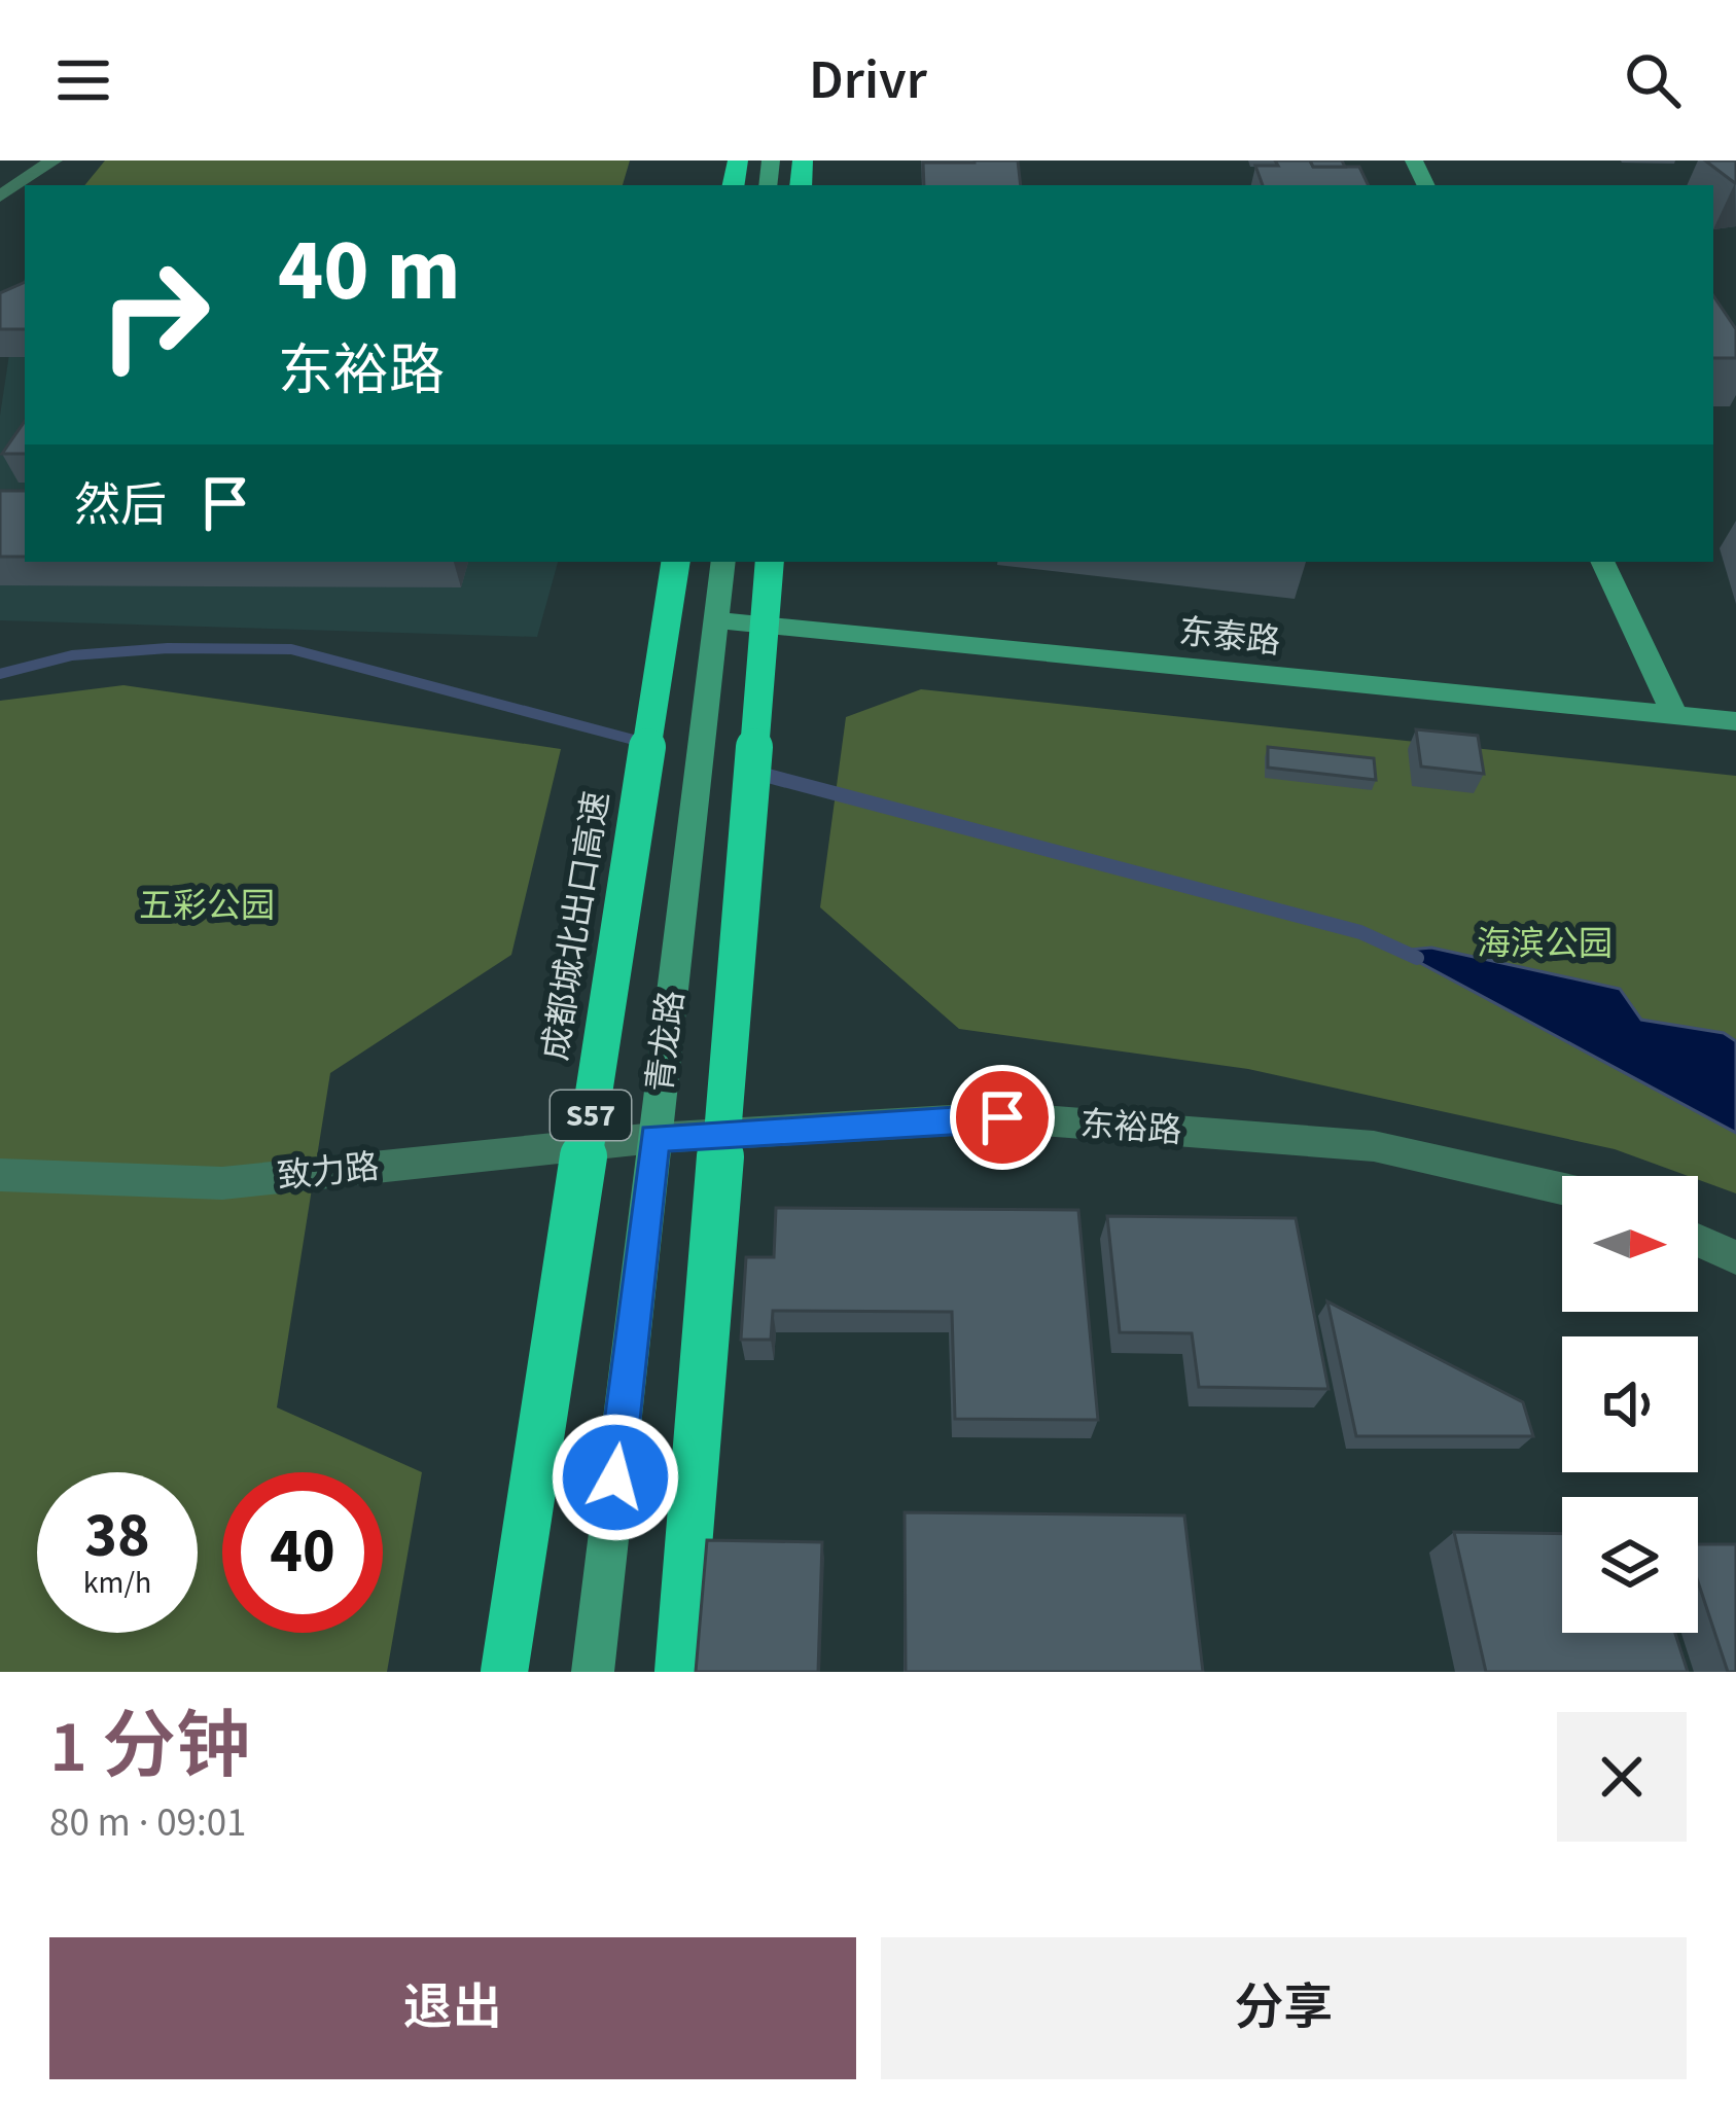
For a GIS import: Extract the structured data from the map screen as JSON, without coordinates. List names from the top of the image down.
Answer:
{
  "streets": {
    "highway": ["成都城北出口高速", "S57"],
    "street": [
      "东泰路",
      "青龙路",
      "东裕路",
      "致力路"
    ]
  },
  "crossings": [
    ["东泰路", "青龙路"],
    ["青龙路", "东裕路"],
    ["青龙路", "致力路"],
    ["东裕路", "致力路"]
  ],
  "parks": ["五彩公园", "海滨公园"],
  "north": "right",
  "page": {
    "header": "Drivr",
    "turn": ["40 m", "东裕路"],
    "then": "然后",
    "speed": "38 km/h",
    "limit": "40",
    "heading": ["1 分钟", "80 m · 09:01"],
    "buttons": ["退出", "分享"]
  }
}
